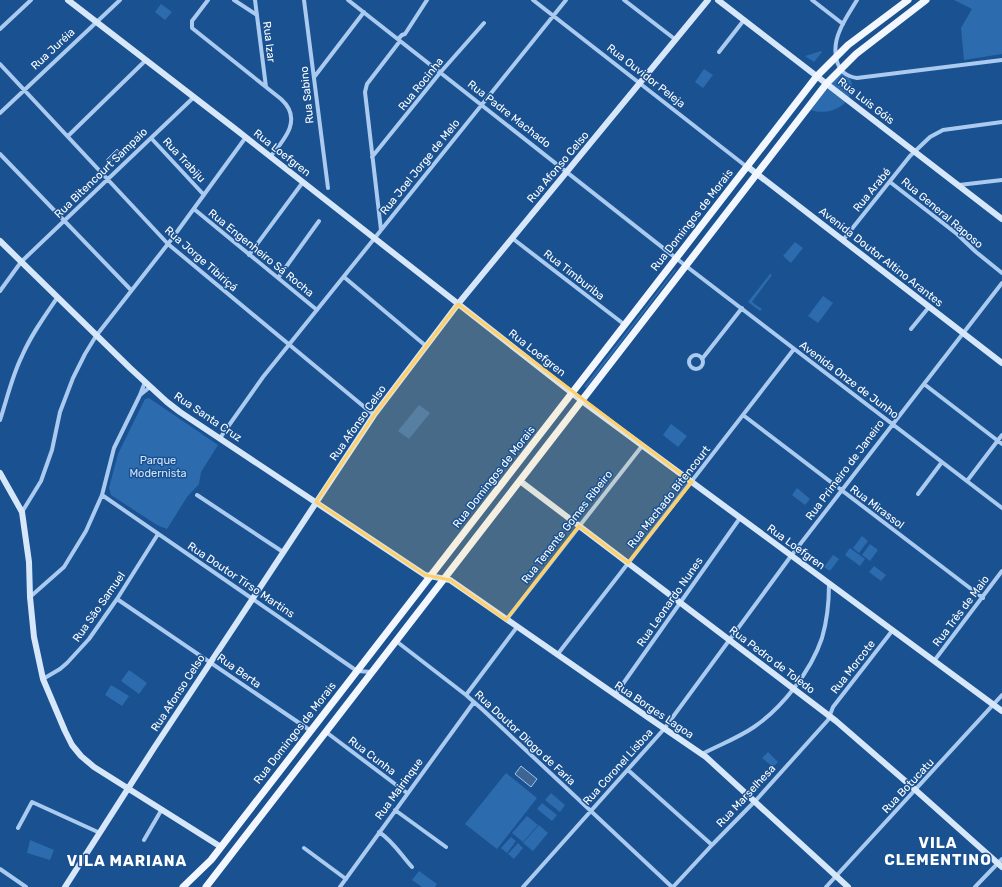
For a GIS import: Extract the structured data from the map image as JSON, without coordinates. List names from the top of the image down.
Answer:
{
  "streets": {
    "main road": ["Rua Domingos de Morais"],
    "street": [
      "Rua Izar",
      "Rua Juréia",
      "Rua Ouvidor Peleja",
      "Rua Rocinha",
      "Rua Sabino",
      "Rua Luis Góis",
      "Rua Padre Machado",
      "Rua Loefgren",
      "Rua Trabiju",
      "Rua Joel Jorge de Melo",
      "Rua Afonso Celso",
      "Rua Bitencourt Sampaio",
      "Rua Arabé",
      "Rua General Raposo",
      "Rua Engenheiro Sá Rocha",
      "Avenida Doutor Altino Arantes",
      "Rua Jorge Tibiriçá",
      "Rua Timburiba",
      "Avenida Onze de Junho",
      "Rua Santa Cruz",
      "Rua Primeiro de Janeiro",
      "Rua Machado Bitencourt",
      "Rua Mirassol",
      "Rua Tenente Gomes Ribeiro",
      "Rua Doutor Tirso Martins",
      "Rua Leonardo Nunes",
      "Rua São Samuel",
      "Rua Três de Maio",
      "Rua Pedro de Toledo",
      "Rua Morcote",
      "Rua Berta",
      "Rua Borges Lagoa",
      "Rua Doutor Diogo de Faria",
      "Rua Cunha",
      "Rua Coronel Lisboa",
      "Rua Botucatu",
      "Rua Mairinque",
      "Rua Marselhesa"
    ]
  },
  "crossings": [
    ["Rua Juréia", "Rua Loefgren"],
    ["Rua Juréia", "Rua Jorge Tibiriçá"],
    ["Rua Ouvidor Peleja", "Rua Joel Jorge de Melo"],
    ["Rua Ouvidor Peleja", "Rua Afonso Celso"],
    ["Rua Ouvidor Peleja", "Rua Domingos de Morais"],
    ["Rua Ouvidor Peleja", "Avenida Doutor Altino Arantes"],
    ["Rua Rocinha", "Rua Padre Machado"],
    ["Rua Luis Góis", "Rua Arabé"],
    ["Rua Luis Góis", "Rua Domingos de Morais"],
    ["Rua Padre Machado", "Rua Joel Jorge de Melo"],
    ["Rua Padre Machado", "Rua Afonso Celso"],
    ["Rua Padre Machado", "Rua Domingos de Morais"],
    ["Rua Padre Machado", "Avenida Onze de Junho"],
    ["Rua Loefgren", "Rua Joel Jorge de Melo"],
    ["Rua Loefgren", "Rua Afonso Celso"],
    ["Rua Loefgren", "Rua Bitencourt Sampaio"],
    ["Rua Loefgren", "Rua Domingos de Morais"],
    ["Rua Loefgren", "Rua Primeiro de Janeiro"],
    ["Rua Loefgren", "Rua Machado Bitencourt"],
    ["Rua Loefgren", "Rua Tenente Gomes Ribeiro"],
    ["Rua Loefgren", "Rua Leonardo Nunes"],
    ["Rua Loefgren", "Rua Três de Maio"],
    ["Rua Loefgren", "Rua Morcote"],
    ["Rua Loefgren", "Rua Coronel Lisboa"],
    ["Rua Loefgren", "Rua Botucatu"],
    ["Rua Trabiju", "Rua Bitencourt Sampaio"],
    ["Rua Joel Jorge de Melo", "Rua Engenheiro Sá Rocha"],
    ["Rua Joel Jorge de Melo", "Rua Jorge Tibiriçá"],
    ["Rua Joel Jorge de Melo", "Rua Santa Cruz"],
    ["Rua Afonso Celso", "Rua Jorge Tibiriçá"],
    ["Rua Afonso Celso", "Rua Timburiba"],
    ["Rua Afonso Celso", "Rua Santa Cruz"],
    ["Rua Afonso Celso", "Rua Doutor Tirso Martins"],
    ["Rua Afonso Celso", "Rua Berta"],
    ["Rua Bitencourt Sampaio", "Rua Jorge Tibiriçá"],
    ["Rua Bitencourt Sampaio", "Rua Santa Cruz"],
    ["Rua Arabé", "Rua General Raposo"],
    ["Rua Arabé", "Avenida Doutor Altino Arantes"],
    ["Rua Domingos de Morais", "Avenida Doutor Altino Arantes"],
    ["Rua Domingos de Morais", "Rua Timburiba"],
    ["Rua Domingos de Morais", "Avenida Onze de Junho"],
    ["Rua Domingos de Morais", "Rua Santa Cruz"],
    ["Rua Domingos de Morais", "Rua Doutor Tirso Martins"],
    ["Rua Domingos de Morais", "Rua Pedro de Toledo"],
    ["Rua Domingos de Morais", "Rua Berta"],
    ["Rua Domingos de Morais", "Rua Borges Lagoa"],
    ["Rua Domingos de Morais", "Rua Doutor Diogo de Faria"],
    ["Rua Domingos de Morais", "Rua Cunha"],
    ["Avenida Doutor Altino Arantes", "Rua Primeiro de Janeiro"],
    ["Avenida Onze de Junho", "Rua Primeiro de Janeiro"],
    ["Avenida Onze de Junho", "Rua Machado Bitencourt"],
    ["Rua Santa Cruz", "Rua Borges Lagoa"],
    ["Rua Primeiro de Janeiro", "Rua Mirassol"],
    ["Rua Primeiro de Janeiro", "Rua Coronel Lisboa"],
    ["Rua Machado Bitencourt", "Rua Mirassol"],
    ["Rua Machado Bitencourt", "Rua Pedro de Toledo"],
    ["Rua Machado Bitencourt", "Rua Borges Lagoa"],
    ["Rua Mirassol", "Rua Três de Maio"],
    ["Rua Tenente Gomes Ribeiro", "Rua Pedro de Toledo"],
    ["Rua Tenente Gomes Ribeiro", "Rua Borges Lagoa"],
    ["Rua Doutor Tirso Martins", "Rua São Samuel"],
    ["Rua Leonardo Nunes", "Rua Pedro de Toledo"],
    ["Rua Leonardo Nunes", "Rua Borges Lagoa"],
    ["Rua São Samuel", "Rua Berta"],
    ["Rua Pedro de Toledo", "Rua Morcote"],
    ["Rua Pedro de Toledo", "Rua Coronel Lisboa"],
    ["Rua Pedro de Toledo", "Rua Botucatu"],
    ["Rua Pedro de Toledo", "Rua Marselhesa"],
    ["Rua Morcote", "Rua Marselhesa"],
    ["Rua Borges Lagoa", "Rua Coronel Lisboa"],
    ["Rua Borges Lagoa", "Rua Botucatu"],
    ["Rua Borges Lagoa", "Rua Marselhesa"],
    ["Rua Doutor Diogo de Faria", "Rua Coronel Lisboa"],
    ["Rua Doutor Diogo de Faria", "Rua Mairinque"],
    ["Rua Doutor Diogo de Faria", "Rua Marselhesa"],
    ["Rua Cunha", "Rua Mairinque"]
  ],
  "districts": ["VILA CLEMENTINO", "VILA MARIANA"],
  "parks": ["Parque Modernista"]
}
